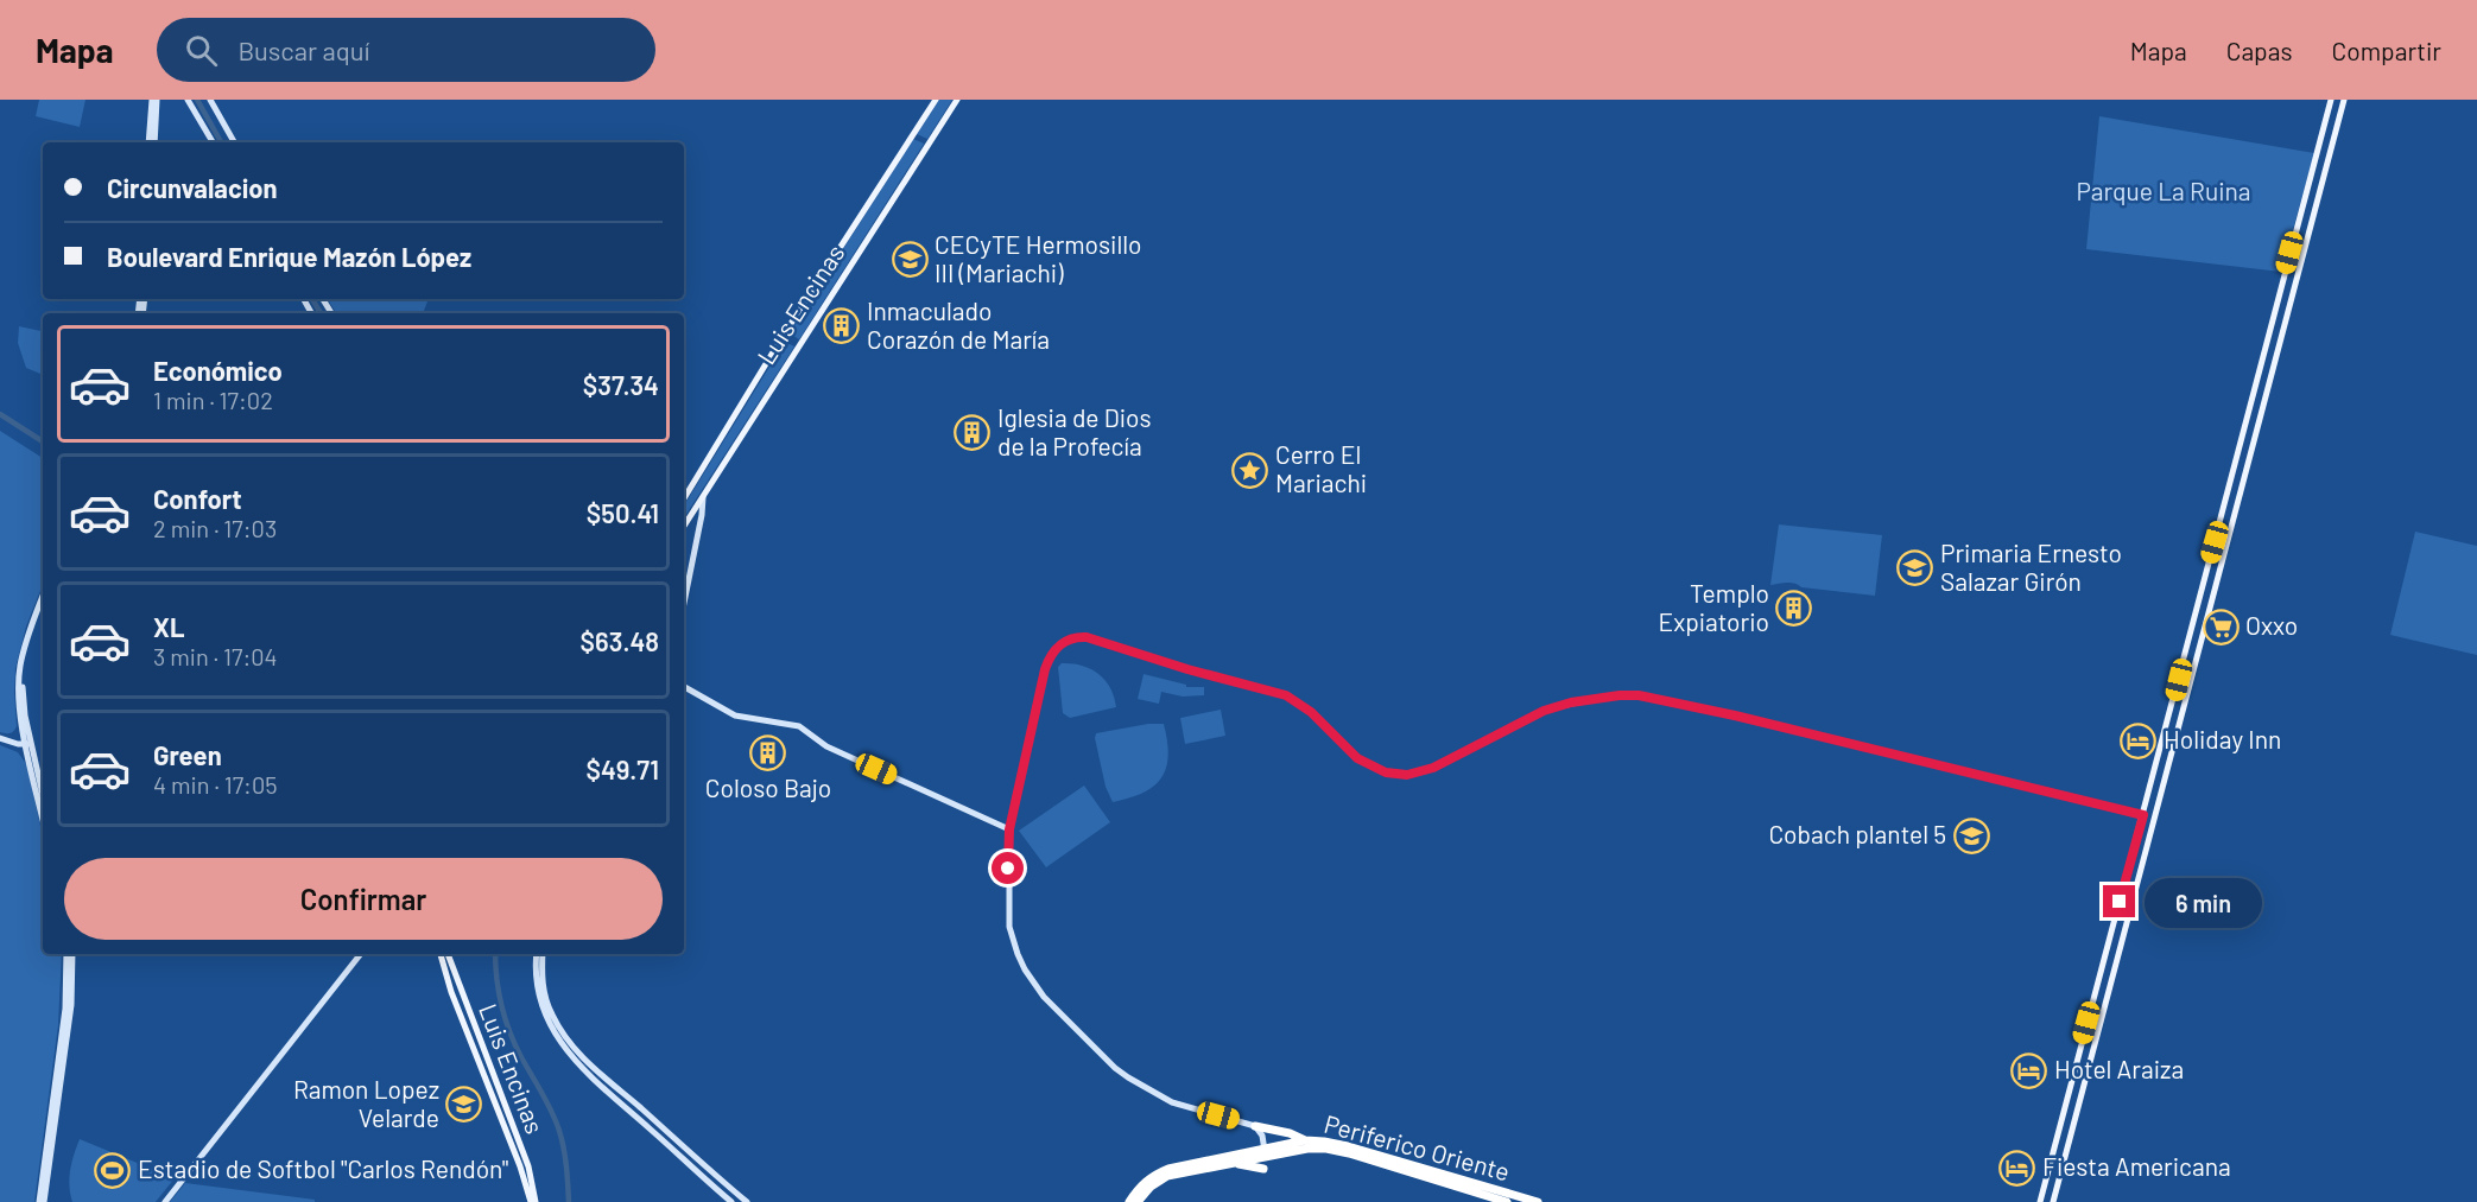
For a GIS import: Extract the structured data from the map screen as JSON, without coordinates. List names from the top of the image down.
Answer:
{
  "streets": {
    "highway": ["Periferico Oriente"],
    "main road": ["Luis Encinas"]
  },
  "parks": ["Parque La Ruina"],
  "places": {
    "school or university": [
      "CECyTE Hermosillo III (Mariachi)",
      "Primaria Ernesto Salazar Girón",
      "Cobach plantel 5",
      "Ramon Lopez Velarde"
    ],
    "building": [
      "Inmaculado Corazón de María",
      "Iglesia de Dios de la Profecía",
      "Templo Expiatorio",
      "Coloso Bajo"
    ],
    "place": ["Cerro El Mariachi"],
    "supermarket": ["Oxxo"],
    "hotel": ["Holiday Inn", "Hotel Araiza", "Fiesta Americana"],
    "sports": ["Estadio de Softbol \"Carlos Rendón\""]
  },
  "page": {
    "header": "Mapa",
    "search": "Buscar aquí",
    "nav": ["Mapa", "Capas", "Compartir"],
    "banner": ["Circunvalacion", "Boulevard Enrique Mazón López"],
    "list": [
      {
        "name": "Económico",
        "note": "1 min · 17:02",
        "value": "$37.34"
      },
      {
        "name": "Confort",
        "note": "2 min · 17:03",
        "value": "$50.41"
      },
      {
        "name": "XL",
        "note": "3 min · 17:04",
        "value": "$63.48"
      },
      {
        "name": "Green",
        "note": "4 min · 17:05",
        "value": "$49.71"
      }
    ],
    "buttons": "Confirmar",
    "bubble": "6 min"
  }
}
